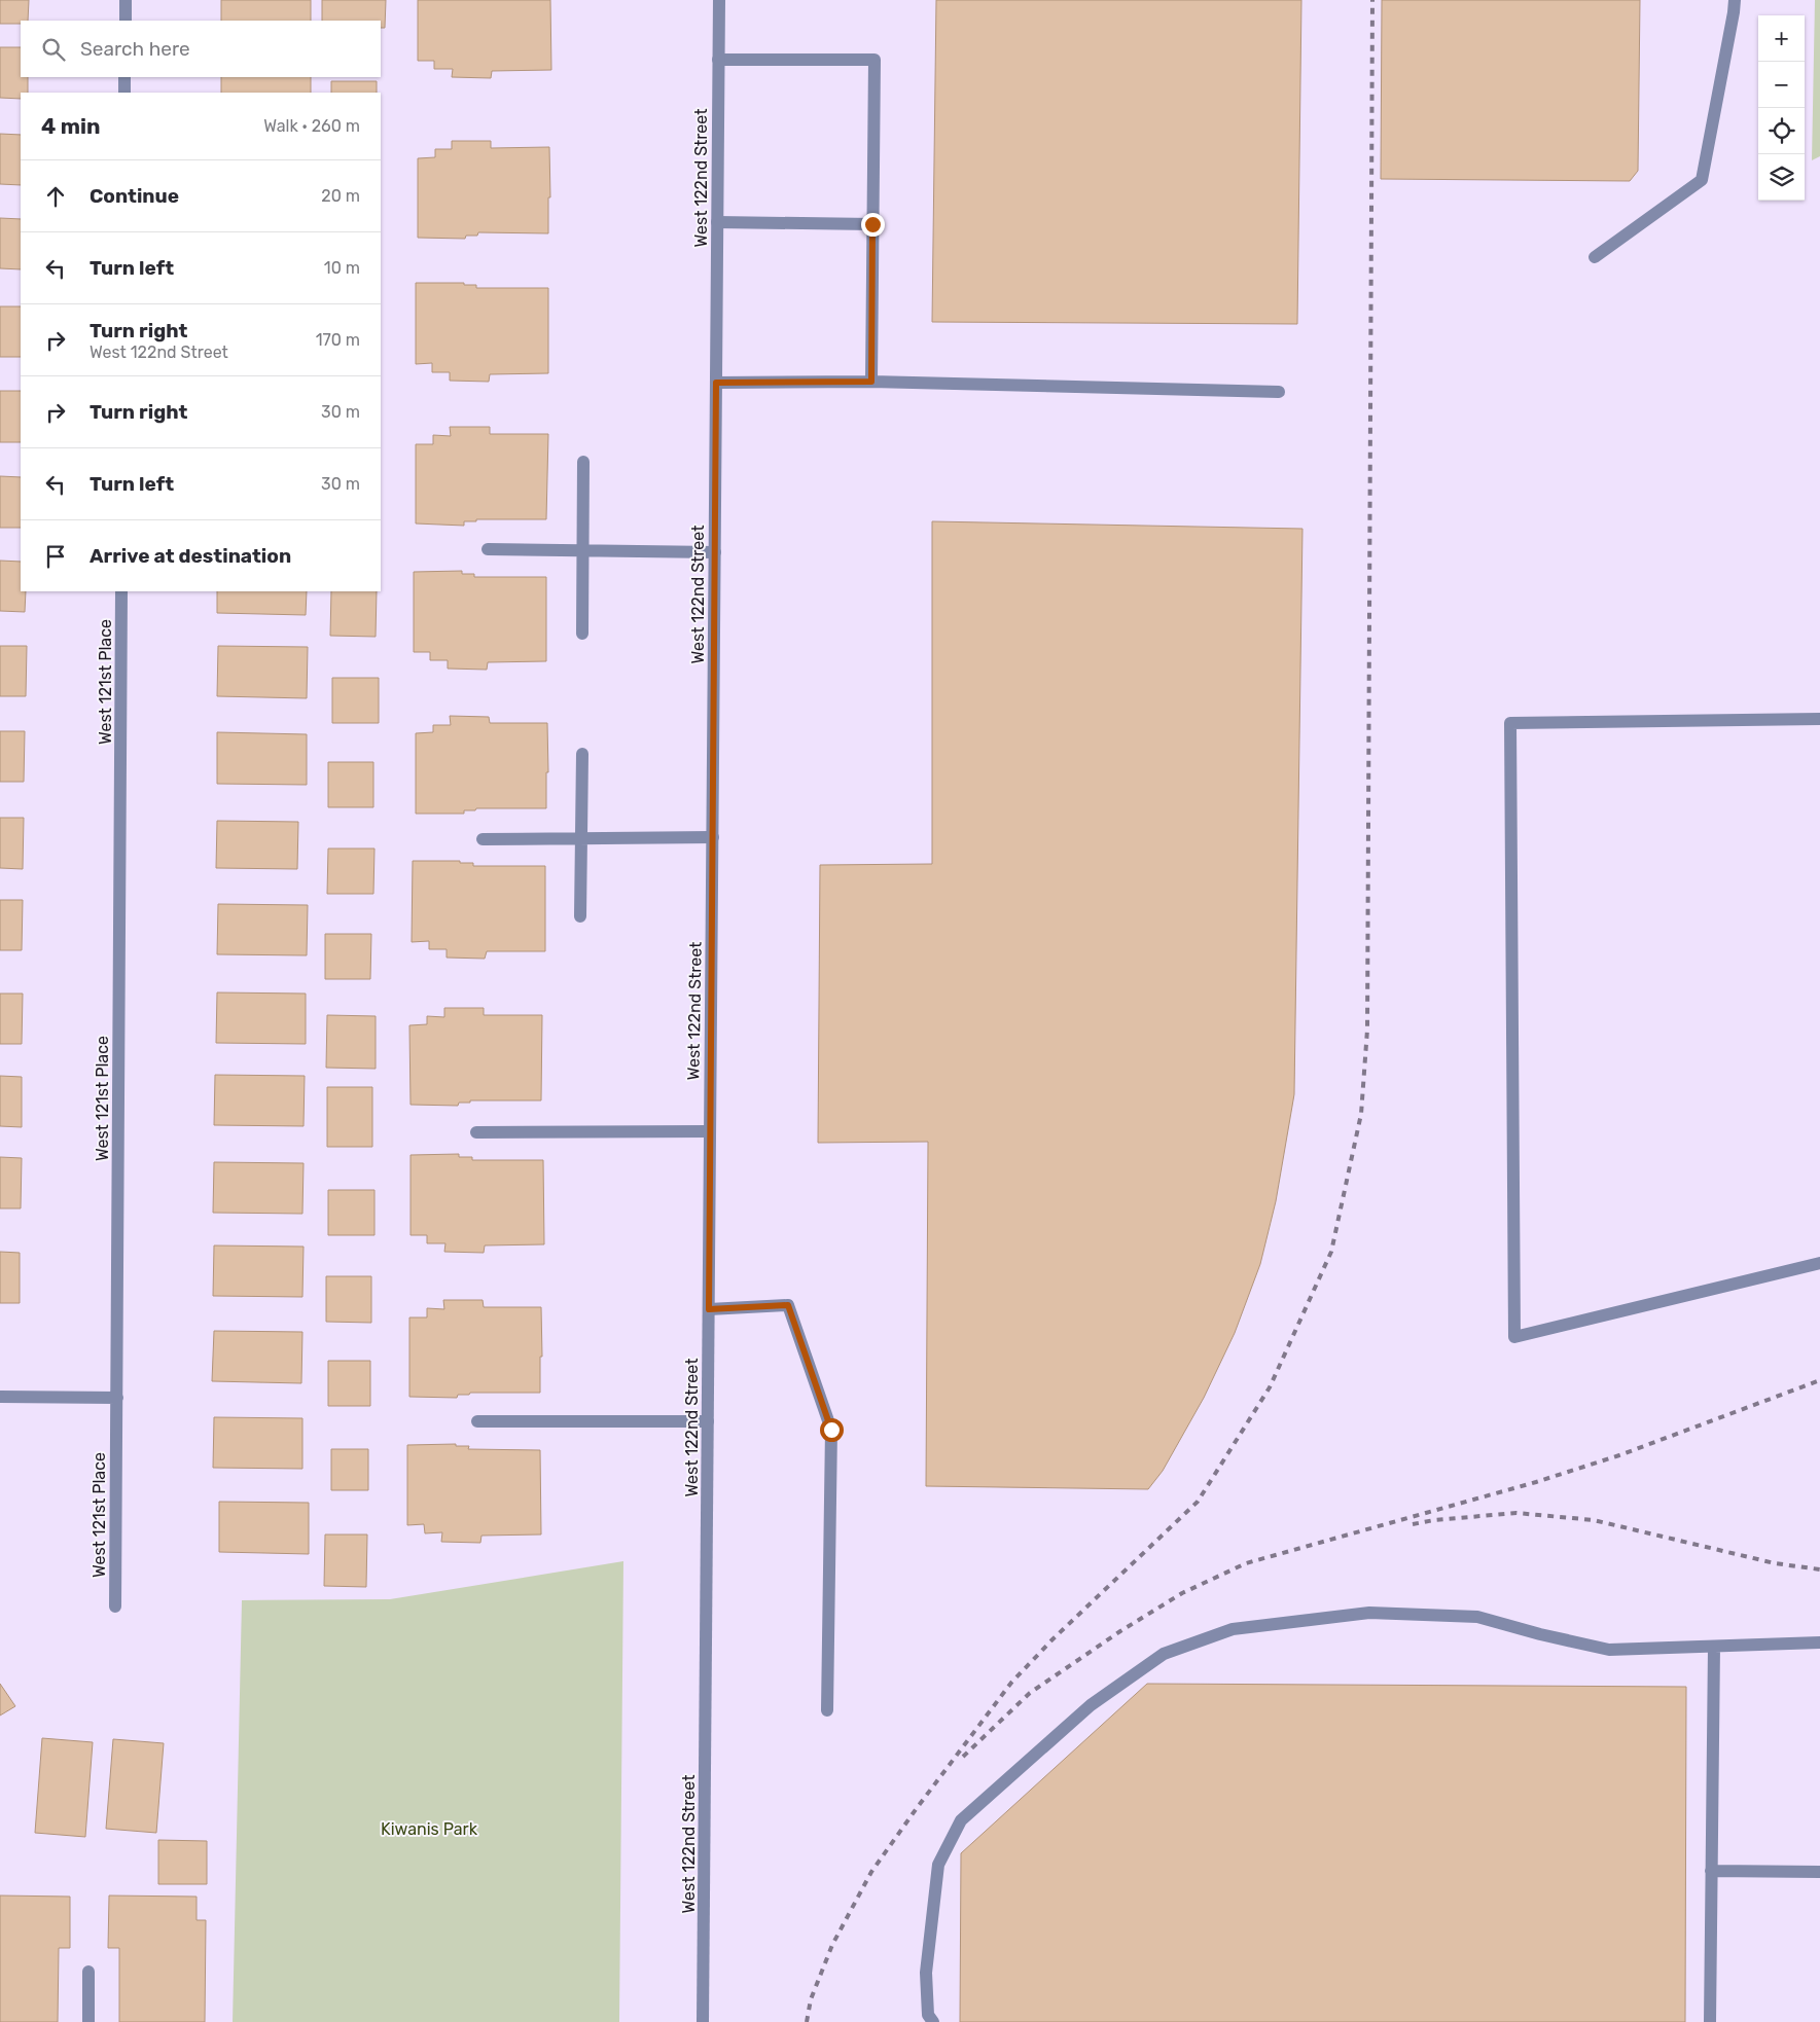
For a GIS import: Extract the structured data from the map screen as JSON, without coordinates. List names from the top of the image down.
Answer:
{
  "streets": {
    "street": ["West 122nd Street", "West 121st Place"]
  },
  "parks": ["Kiwanis Park"],
  "page": {
    "map_buttons": ["+", "−"],
    "search": "Search here",
    "heading": ["4 min", "Walk · 260 m"],
    "list": [
      ["Continue", "20 m"],
      ["Turn left", "10 m"],
      ["Turn right", "West 122nd Street", "170 m"],
      ["Turn right", "30 m"],
      ["Turn left", "30 m"],
      "Arrive at destination"
    ]
  }
}
